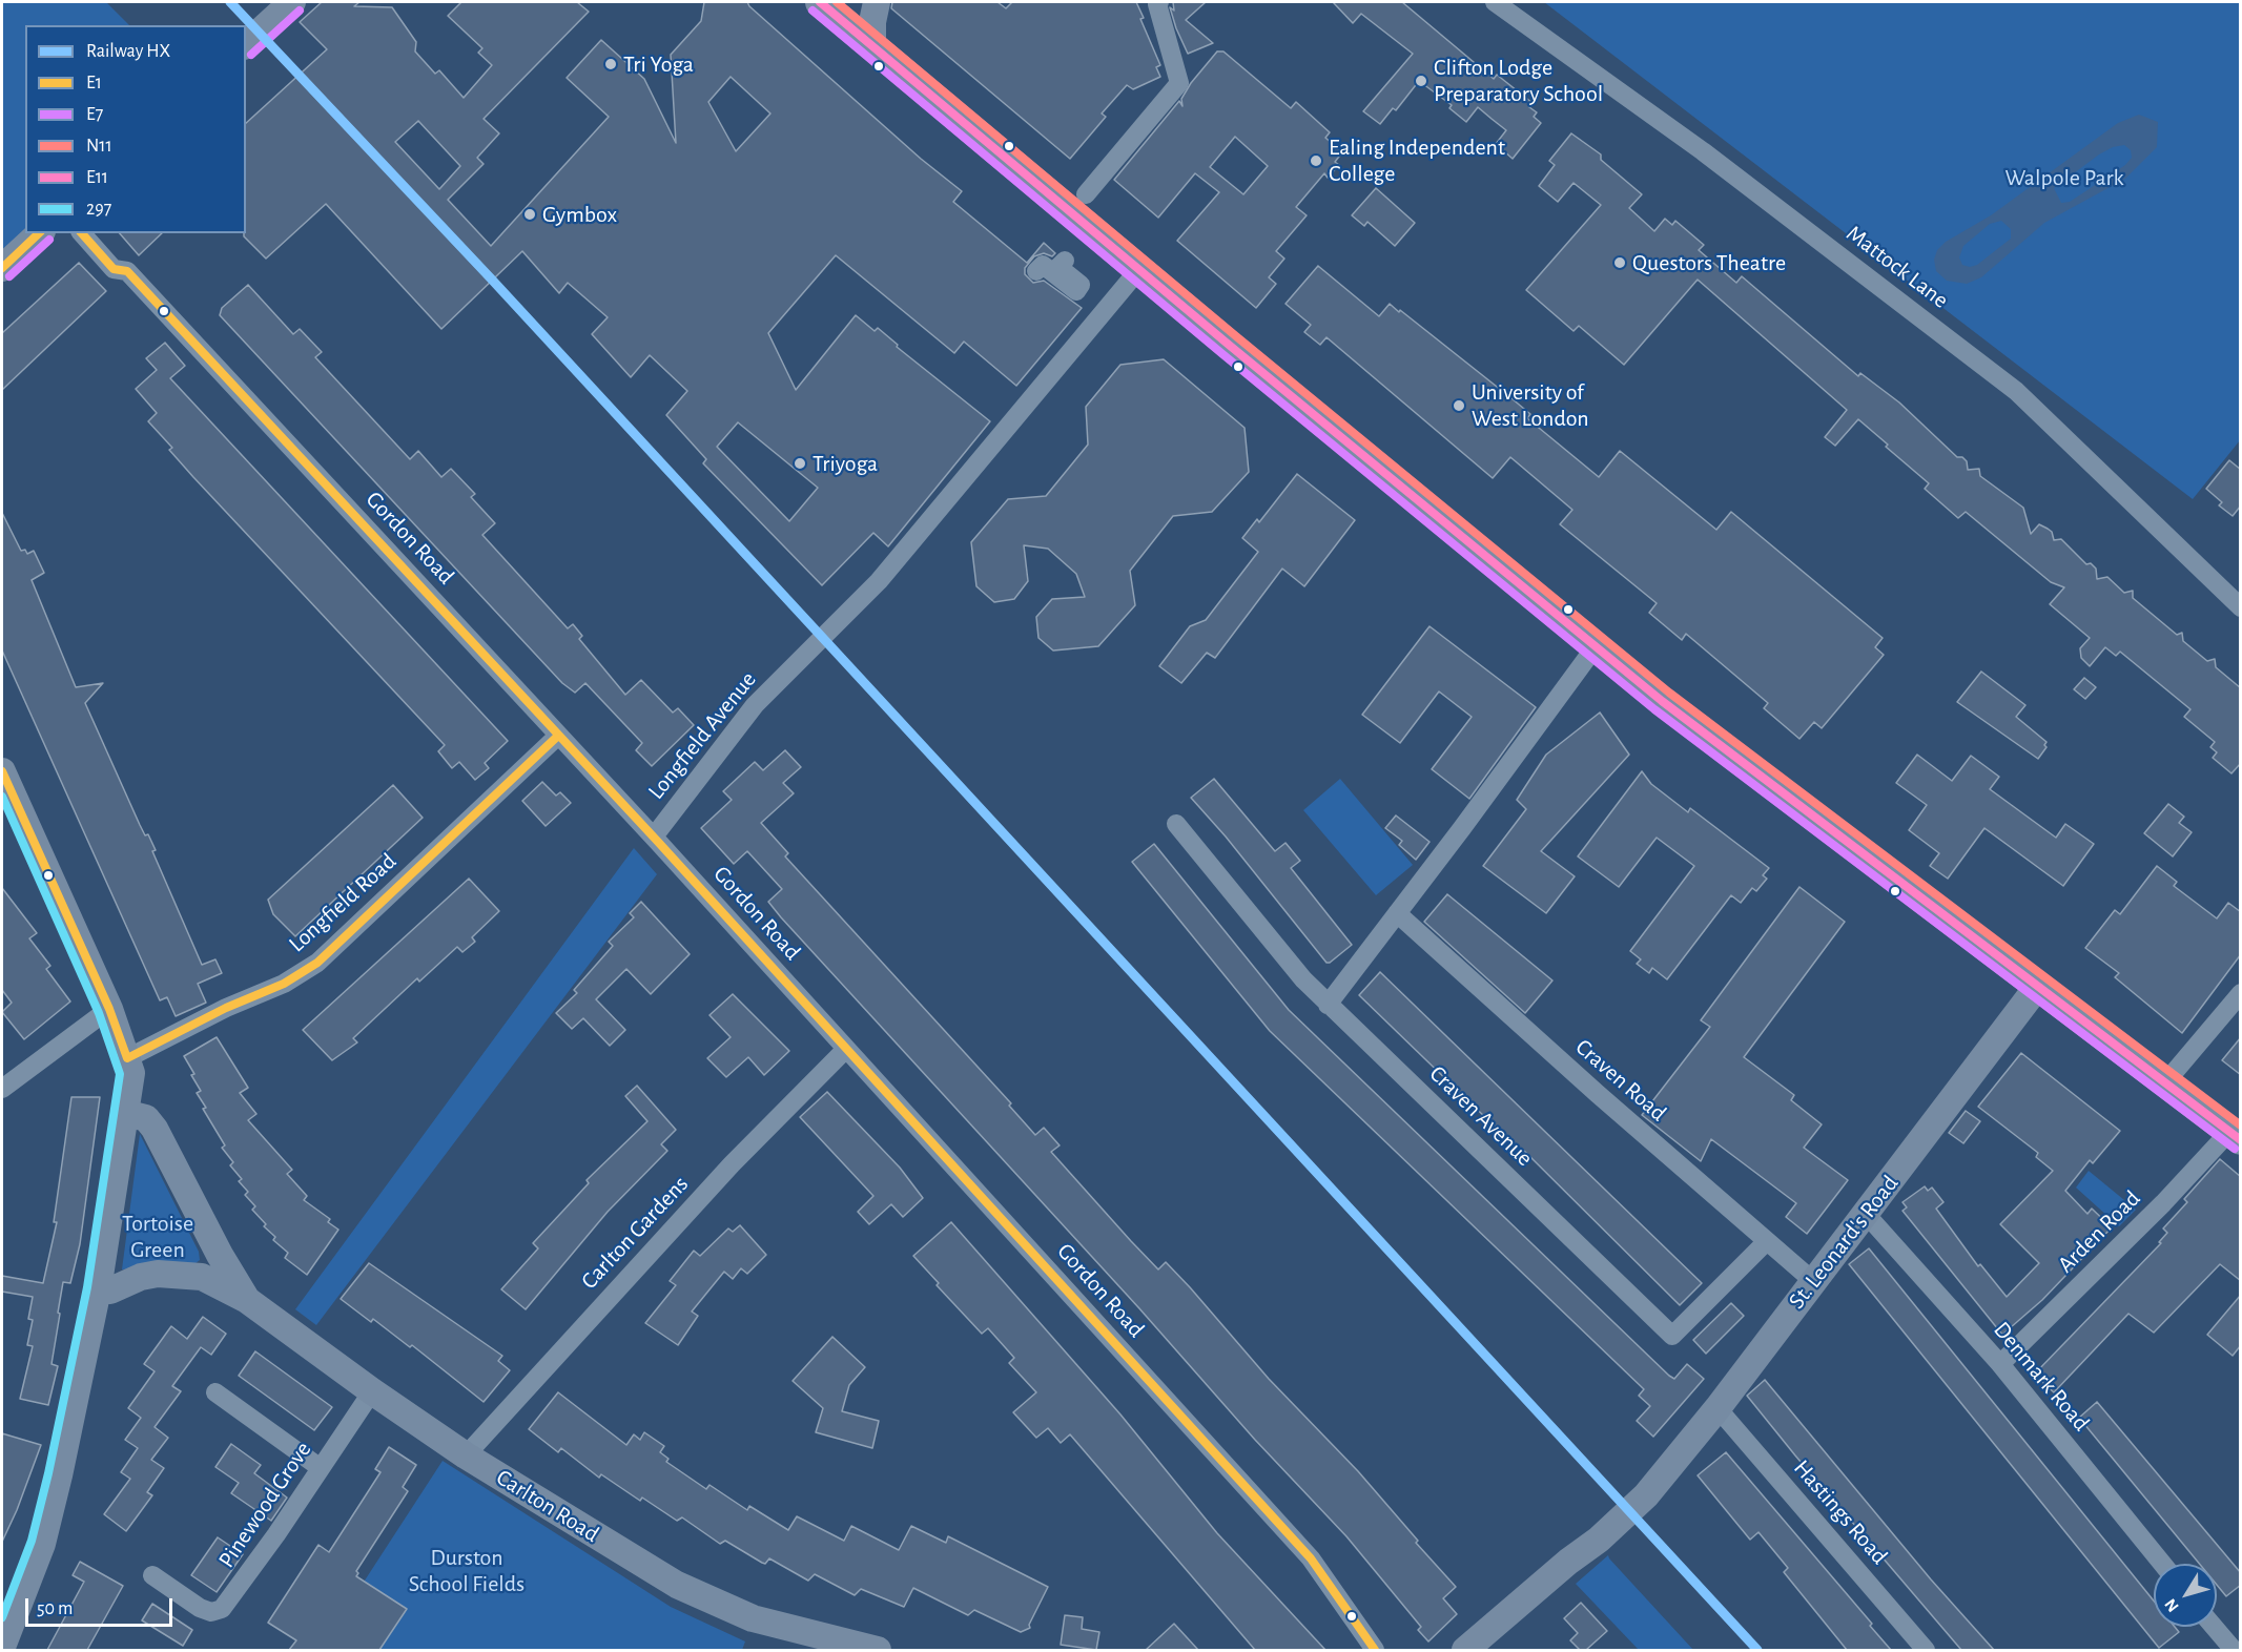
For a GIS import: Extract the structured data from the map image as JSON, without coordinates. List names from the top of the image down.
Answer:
{
  "streets": {
    "street": [
      "Mattock Lane",
      "Gordon Road",
      "Longfield Avenue",
      "Longfield Road",
      "Craven Road",
      "Craven Avenue",
      "Arden Road",
      "Carlton Gardens",
      "St. Leonard's Road",
      "Denmark Road",
      "Pinewood Grove",
      "Carlton Road",
      "Hastings Road"
    ]
  },
  "crossings": [
    ["Gordon Road", "Longfield Avenue"],
    ["Gordon Road", "Longfield Road"],
    ["Gordon Road", "Carlton Gardens"],
    ["Craven Road", "Craven Avenue"],
    ["Craven Road", "St. Leonard's Road"],
    ["Arden Road", "Denmark Road"],
    ["Carlton Gardens", "Carlton Road"],
    ["St. Leonard's Road", "Denmark Road"],
    ["St. Leonard's Road", "Hastings Road"],
    ["Pinewood Grove", "Carlton Road"]
  ],
  "parks": ["Walpole Park", "Tortoise Green", "Durston School Fields"],
  "places": [
    "Tri Yoga",
    "Clifton Lodge Preparatory School",
    "Ealing Independent College",
    "Gymbox",
    "Questors Theatre",
    "University of West London",
    "Triyoga"
  ],
  "lines": [
    "rail line HX",
    "transit line N11",
    "transit line E11",
    "transit line E7",
    "transit line E1",
    "transit line 297"
  ],
  "legend": [
    "Railway HX",
    "E1",
    "E7",
    "N11",
    "E11",
    "297"
  ],
  "scale_bar": "50 m",
  "north": "bottom left"
}
